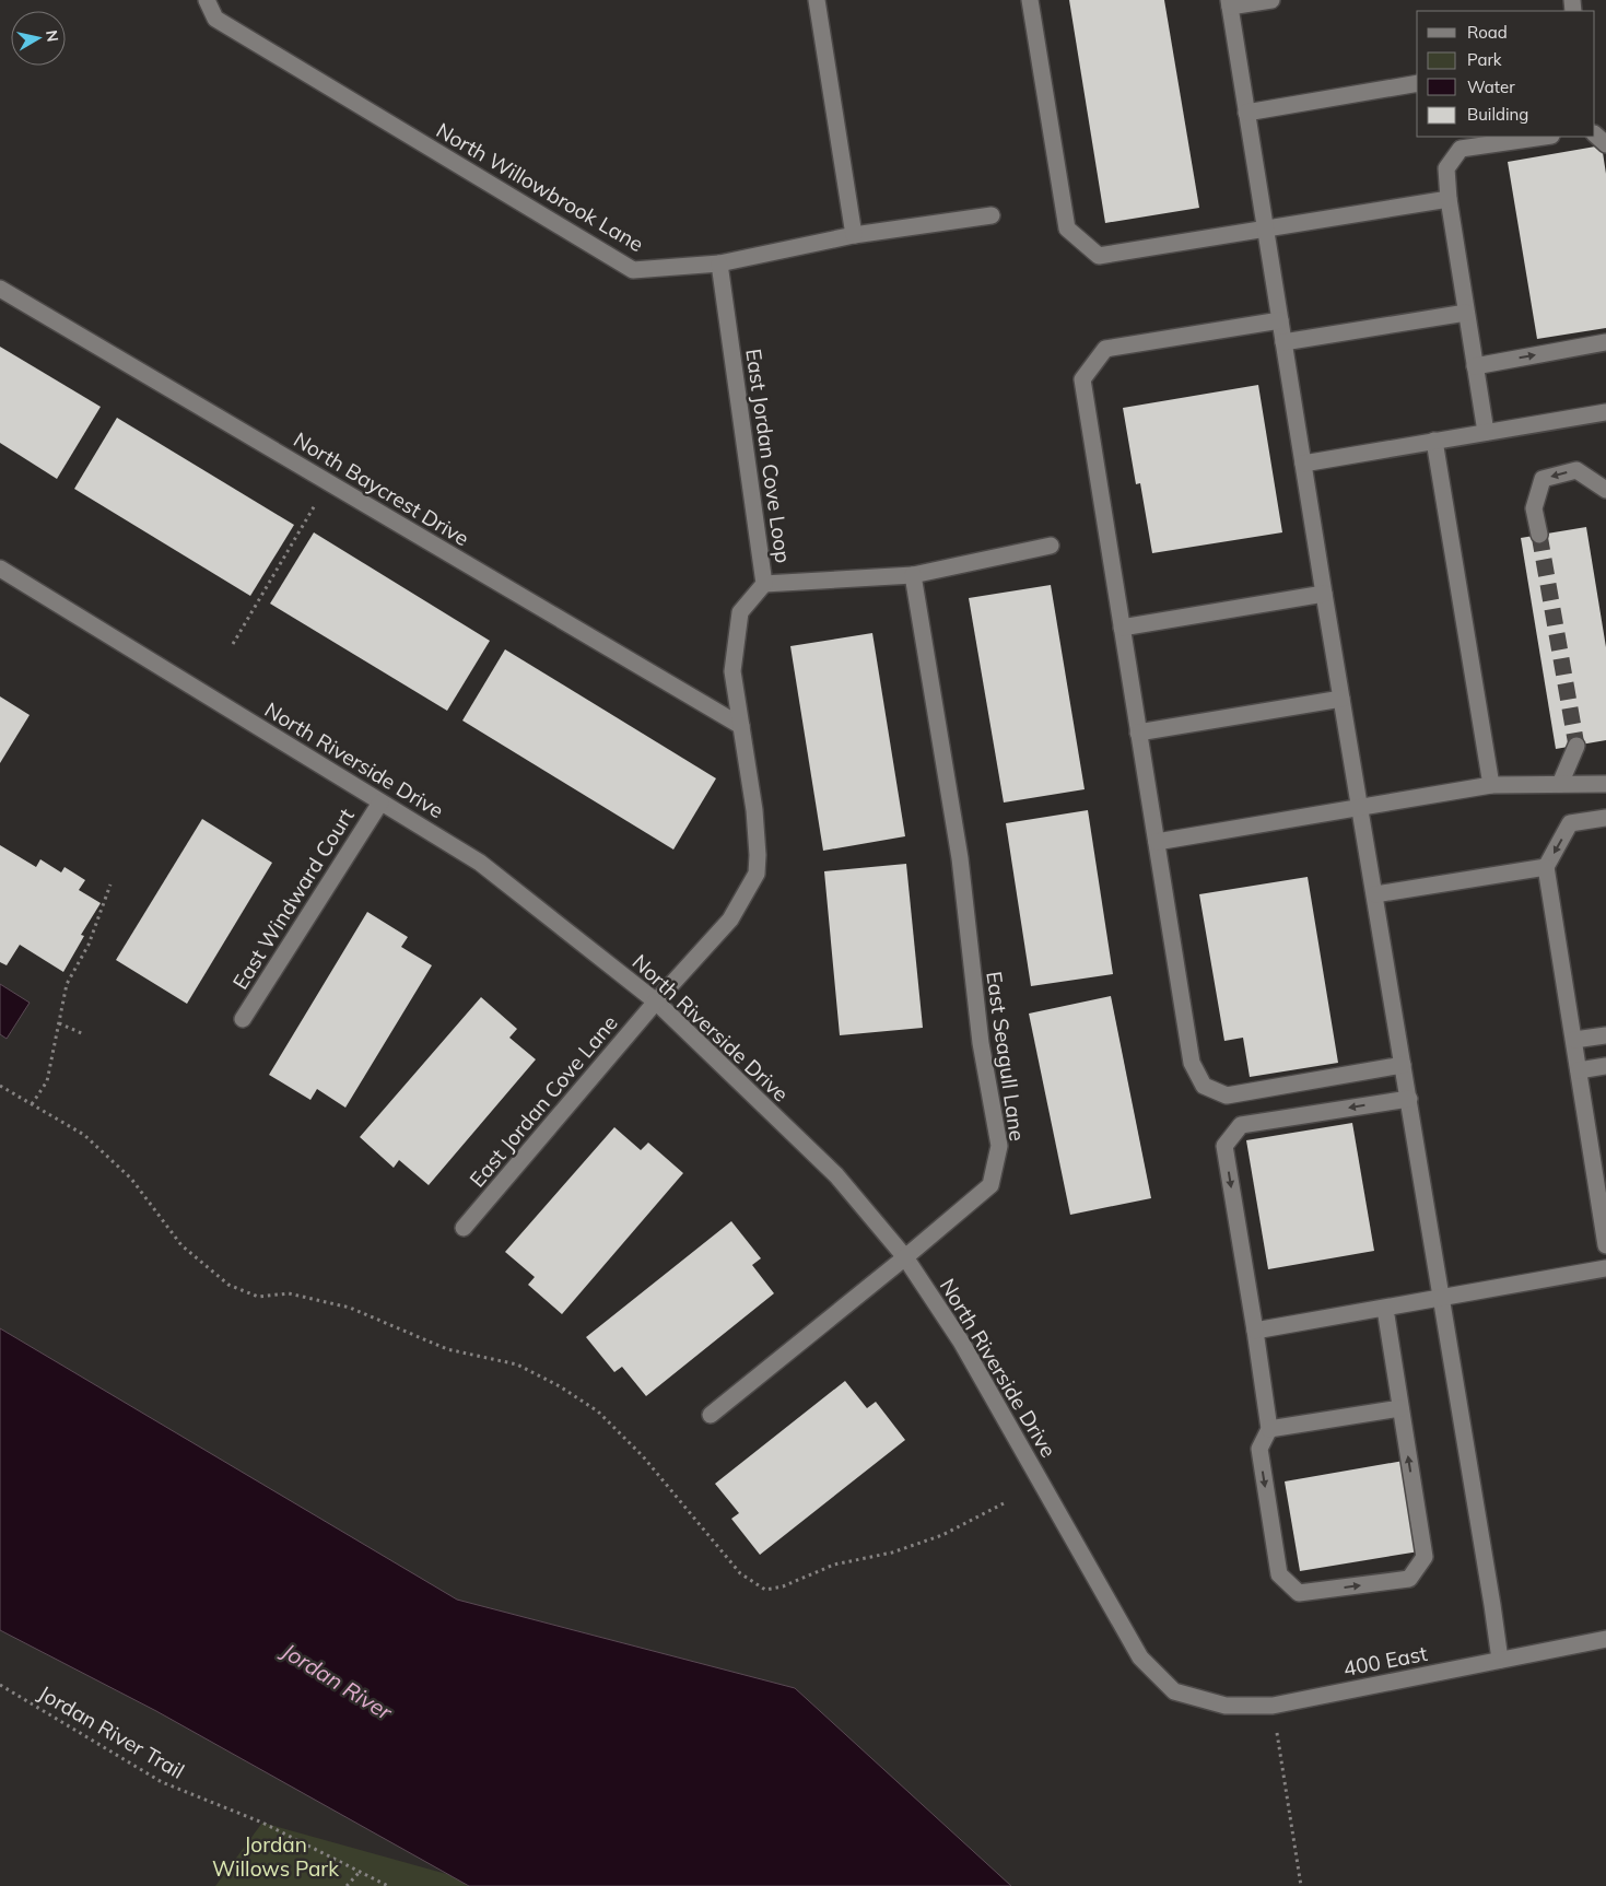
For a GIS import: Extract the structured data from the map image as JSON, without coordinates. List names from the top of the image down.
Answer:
{
  "streets": {
    "street": [
      "North Willowbrook Lane",
      "East Jordan Cove Loop",
      "North Baycrest Drive",
      "North Riverside Drive",
      "East Windward Court",
      "East Seagull Lane",
      "East Jordan Cove Lane",
      "400 East"
    ],
    "path": ["Jordan River Trail"]
  },
  "crossings": [
    ["North Willowbrook Lane", "East Jordan Cove Loop"],
    ["East Jordan Cove Loop", "North Baycrest Drive"],
    ["East Jordan Cove Loop", "North Riverside Drive"],
    ["East Jordan Cove Loop", "East Jordan Cove Lane"],
    ["North Riverside Drive", "East Windward Court"],
    ["North Riverside Drive", "East Seagull Lane"],
    ["North Riverside Drive", "East Jordan Cove Lane"],
    ["North Riverside Drive", "400 East"]
  ],
  "water": ["Jordan River"],
  "parks": ["Jordan Willows Park"],
  "legend": [
    "Road",
    "Park",
    "Water",
    "Building"
  ],
  "north": "right"
}
